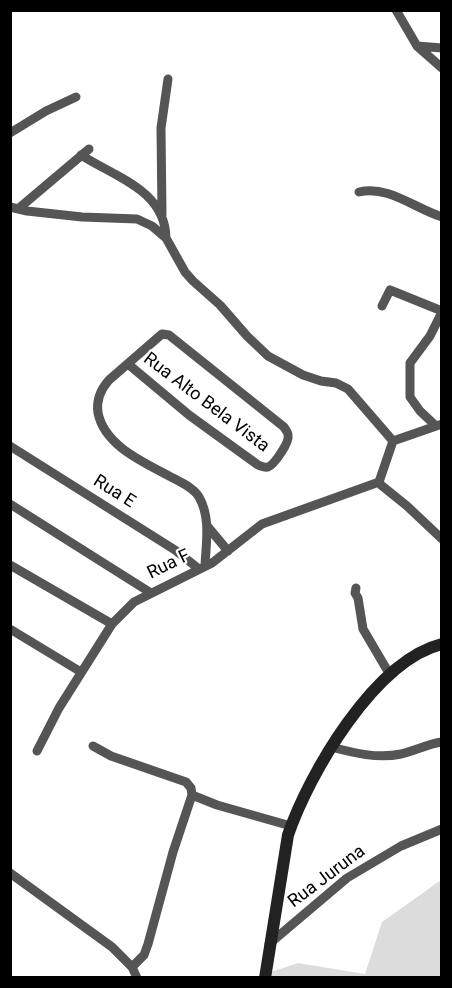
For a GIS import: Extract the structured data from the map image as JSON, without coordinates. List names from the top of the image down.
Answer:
{
  "streets": {
    "street": [
      "Rua Alto Bela Vista",
      "Rua E",
      "Rua F",
      "Rua Juruna"
    ]
  },
  "crossings": [
    ["Rua E", "Rua F"]
  ]
}
